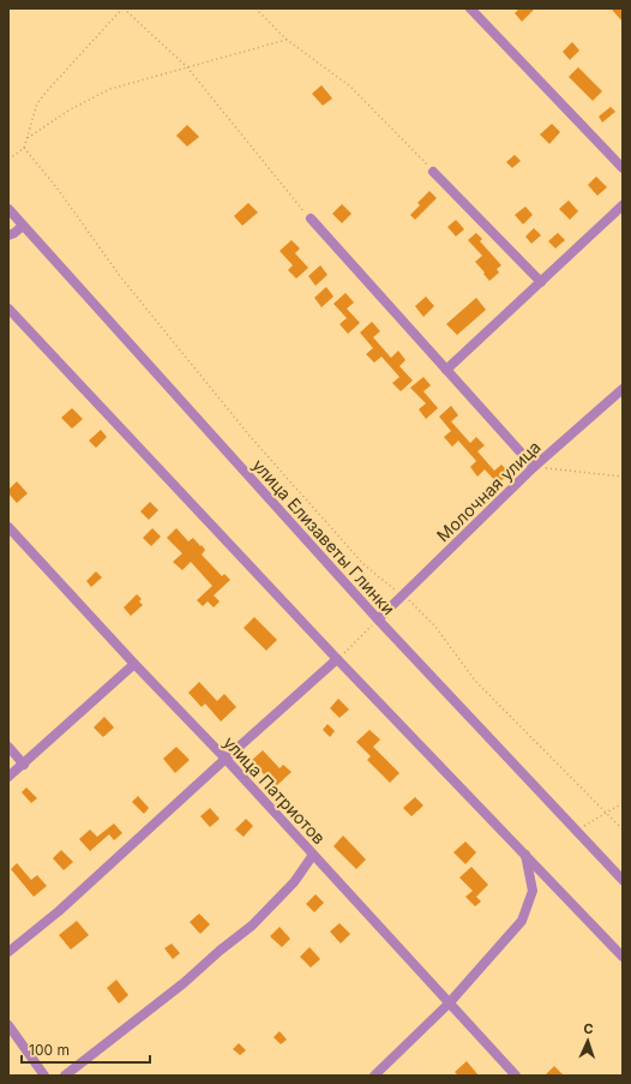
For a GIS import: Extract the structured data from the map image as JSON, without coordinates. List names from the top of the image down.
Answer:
{
  "streets": {
    "street": ["Молочная улица", "улица Елизаветы Глинки", "улица Патриотов"]
  },
  "crossings": [
    ["Молочная улица", "улица Елизаветы Глинки"]
  ],
  "scale_bar": "100 m",
  "north": "top"
}
